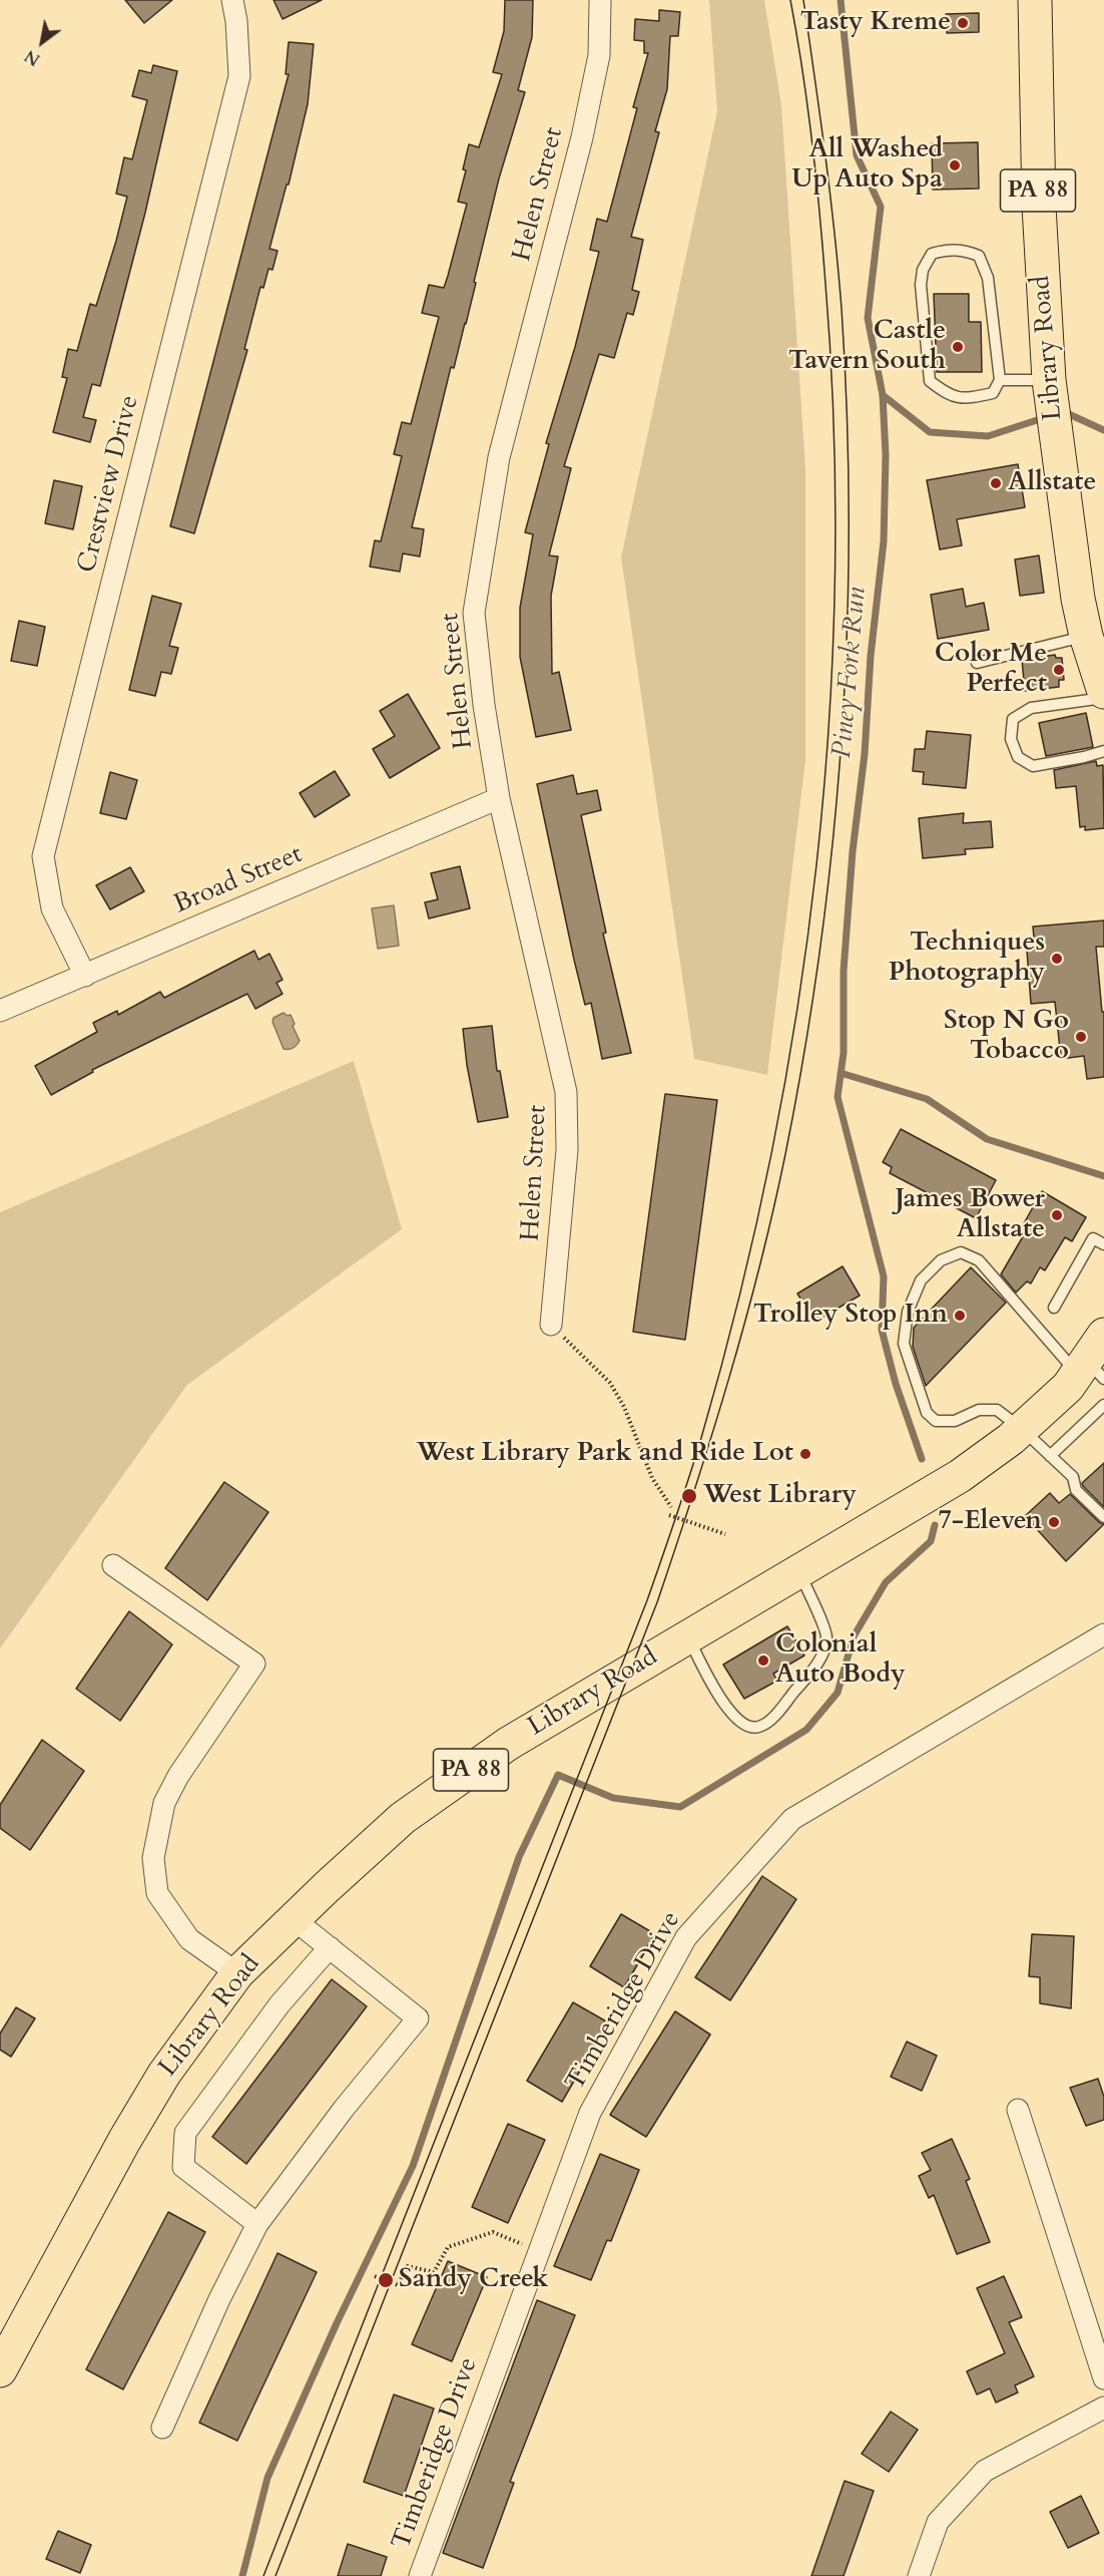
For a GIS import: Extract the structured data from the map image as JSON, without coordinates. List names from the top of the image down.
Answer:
{
  "streets": {
    "main road": ["PA 88", "Library Road"],
    "street": [
      "Helen Street",
      "Crestview Drive",
      "Broad Street",
      "Timberidge Drive"
    ]
  },
  "crossings": [
    ["Helen Street", "Broad Street"],
    ["Crestview Drive", "Broad Street"]
  ],
  "water": ["Piney Fork Run"],
  "places": [
    "Tasty Kreme",
    "All Washed Up Auto Spa",
    "Castle Tavern South",
    "Allstate",
    "Color Me Perfect",
    "Techniques Photography",
    "Stop N Go Tobacco",
    "James Bower Allstate",
    "Trolley Stop Inn",
    "West Library Park and Ride Lot",
    "West Library",
    "7-Eleven",
    "Colonial Auto Body",
    "Sandy Creek"
  ],
  "north": "bottom left"
}
